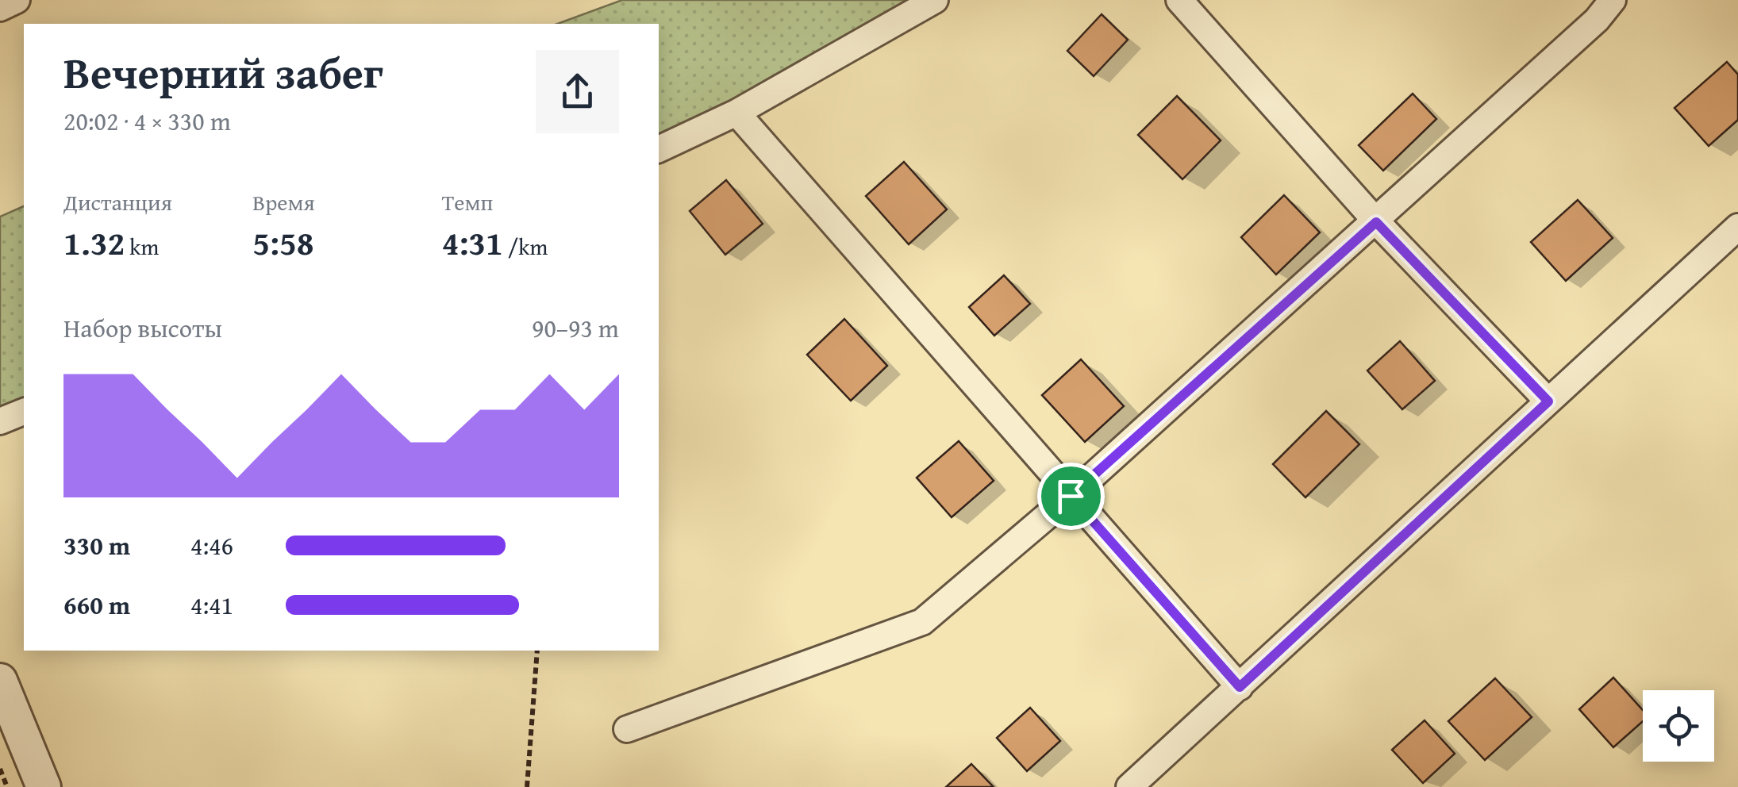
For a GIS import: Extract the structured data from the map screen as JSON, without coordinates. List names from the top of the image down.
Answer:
{
  "page": {
    "heading": ["Вечерний забег", "20:02 · 4 × 330 m"],
    "stats": [
      ["Дистанция", "1.32 km"],
      ["Время", "5:58"],
      ["Темп", "4:31 /km"]
    ],
    "chart": ["Набор высоты", "90–93 m"],
    "list": [
      {
        "name": "330 m",
        "note": "4:46"
      },
      {
        "name": "660 m",
        "note": "4:41"
      }
    ]
  }
}
